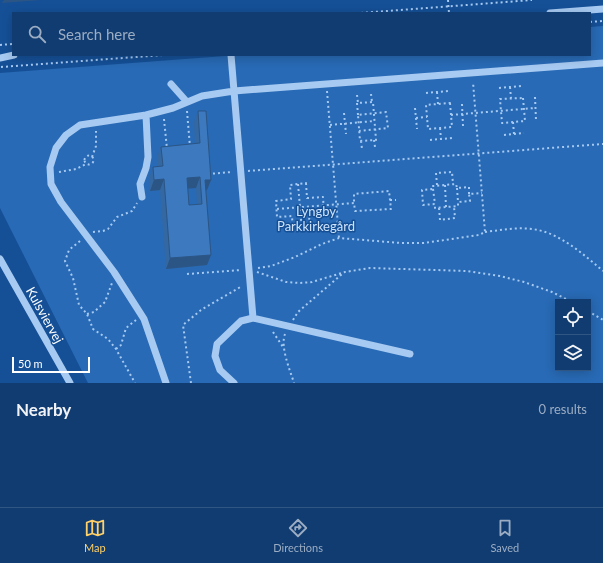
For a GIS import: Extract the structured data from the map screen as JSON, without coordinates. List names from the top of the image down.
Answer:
{
  "streets": {
    "street": ["Kulsviervej"]
  },
  "parks": ["Lyngby Parkkirkegård"],
  "scale_bar": "50 m",
  "page": {
    "search": "Search here",
    "scale": "50 m",
    "heading": ["Nearby", "0 results"],
    "nav": ["Map", "Directions", "Saved"]
  }
}
